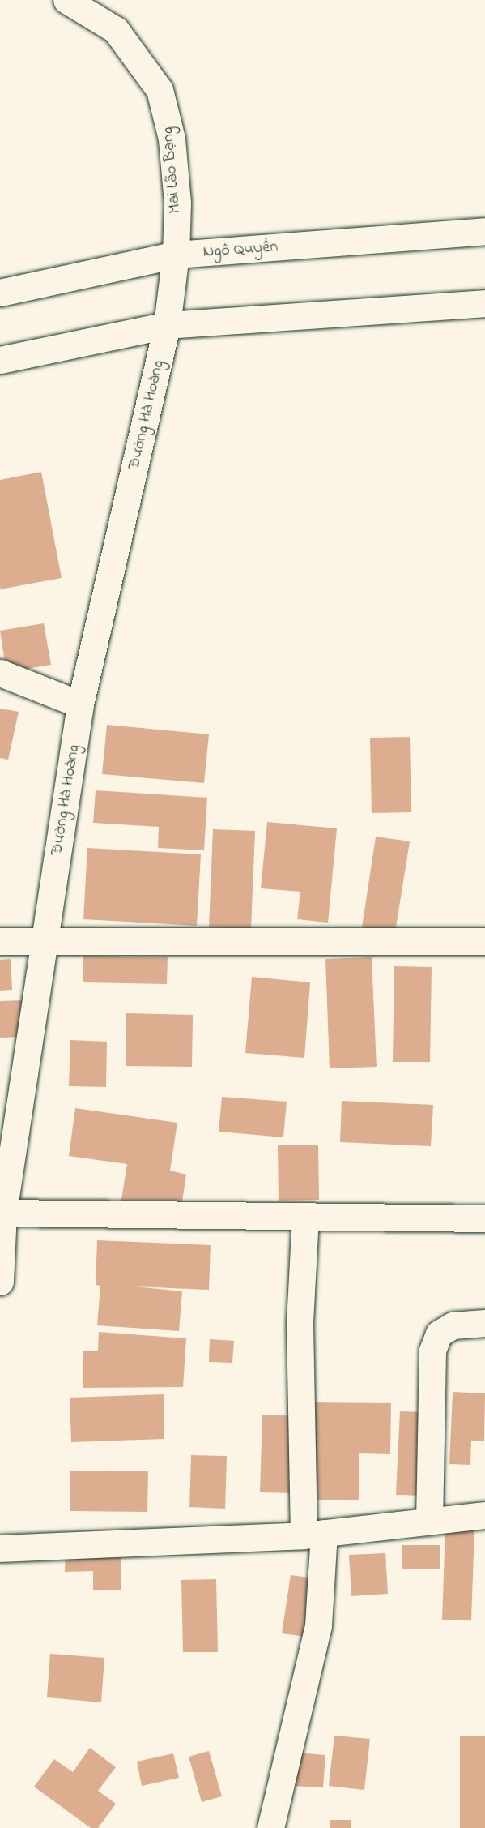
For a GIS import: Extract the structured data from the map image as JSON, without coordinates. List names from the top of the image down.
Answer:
{
  "streets": {
    "street": ["Mai Lão Bạng", "Ngô Quyền", "Đường Hà Hoàng"]
  },
  "crossings": [
    ["Mai Lão Bạng", "Ngô Quyền"],
    ["Mai Lão Bạng", "Đường Hà Hoàng"]
  ]
}
